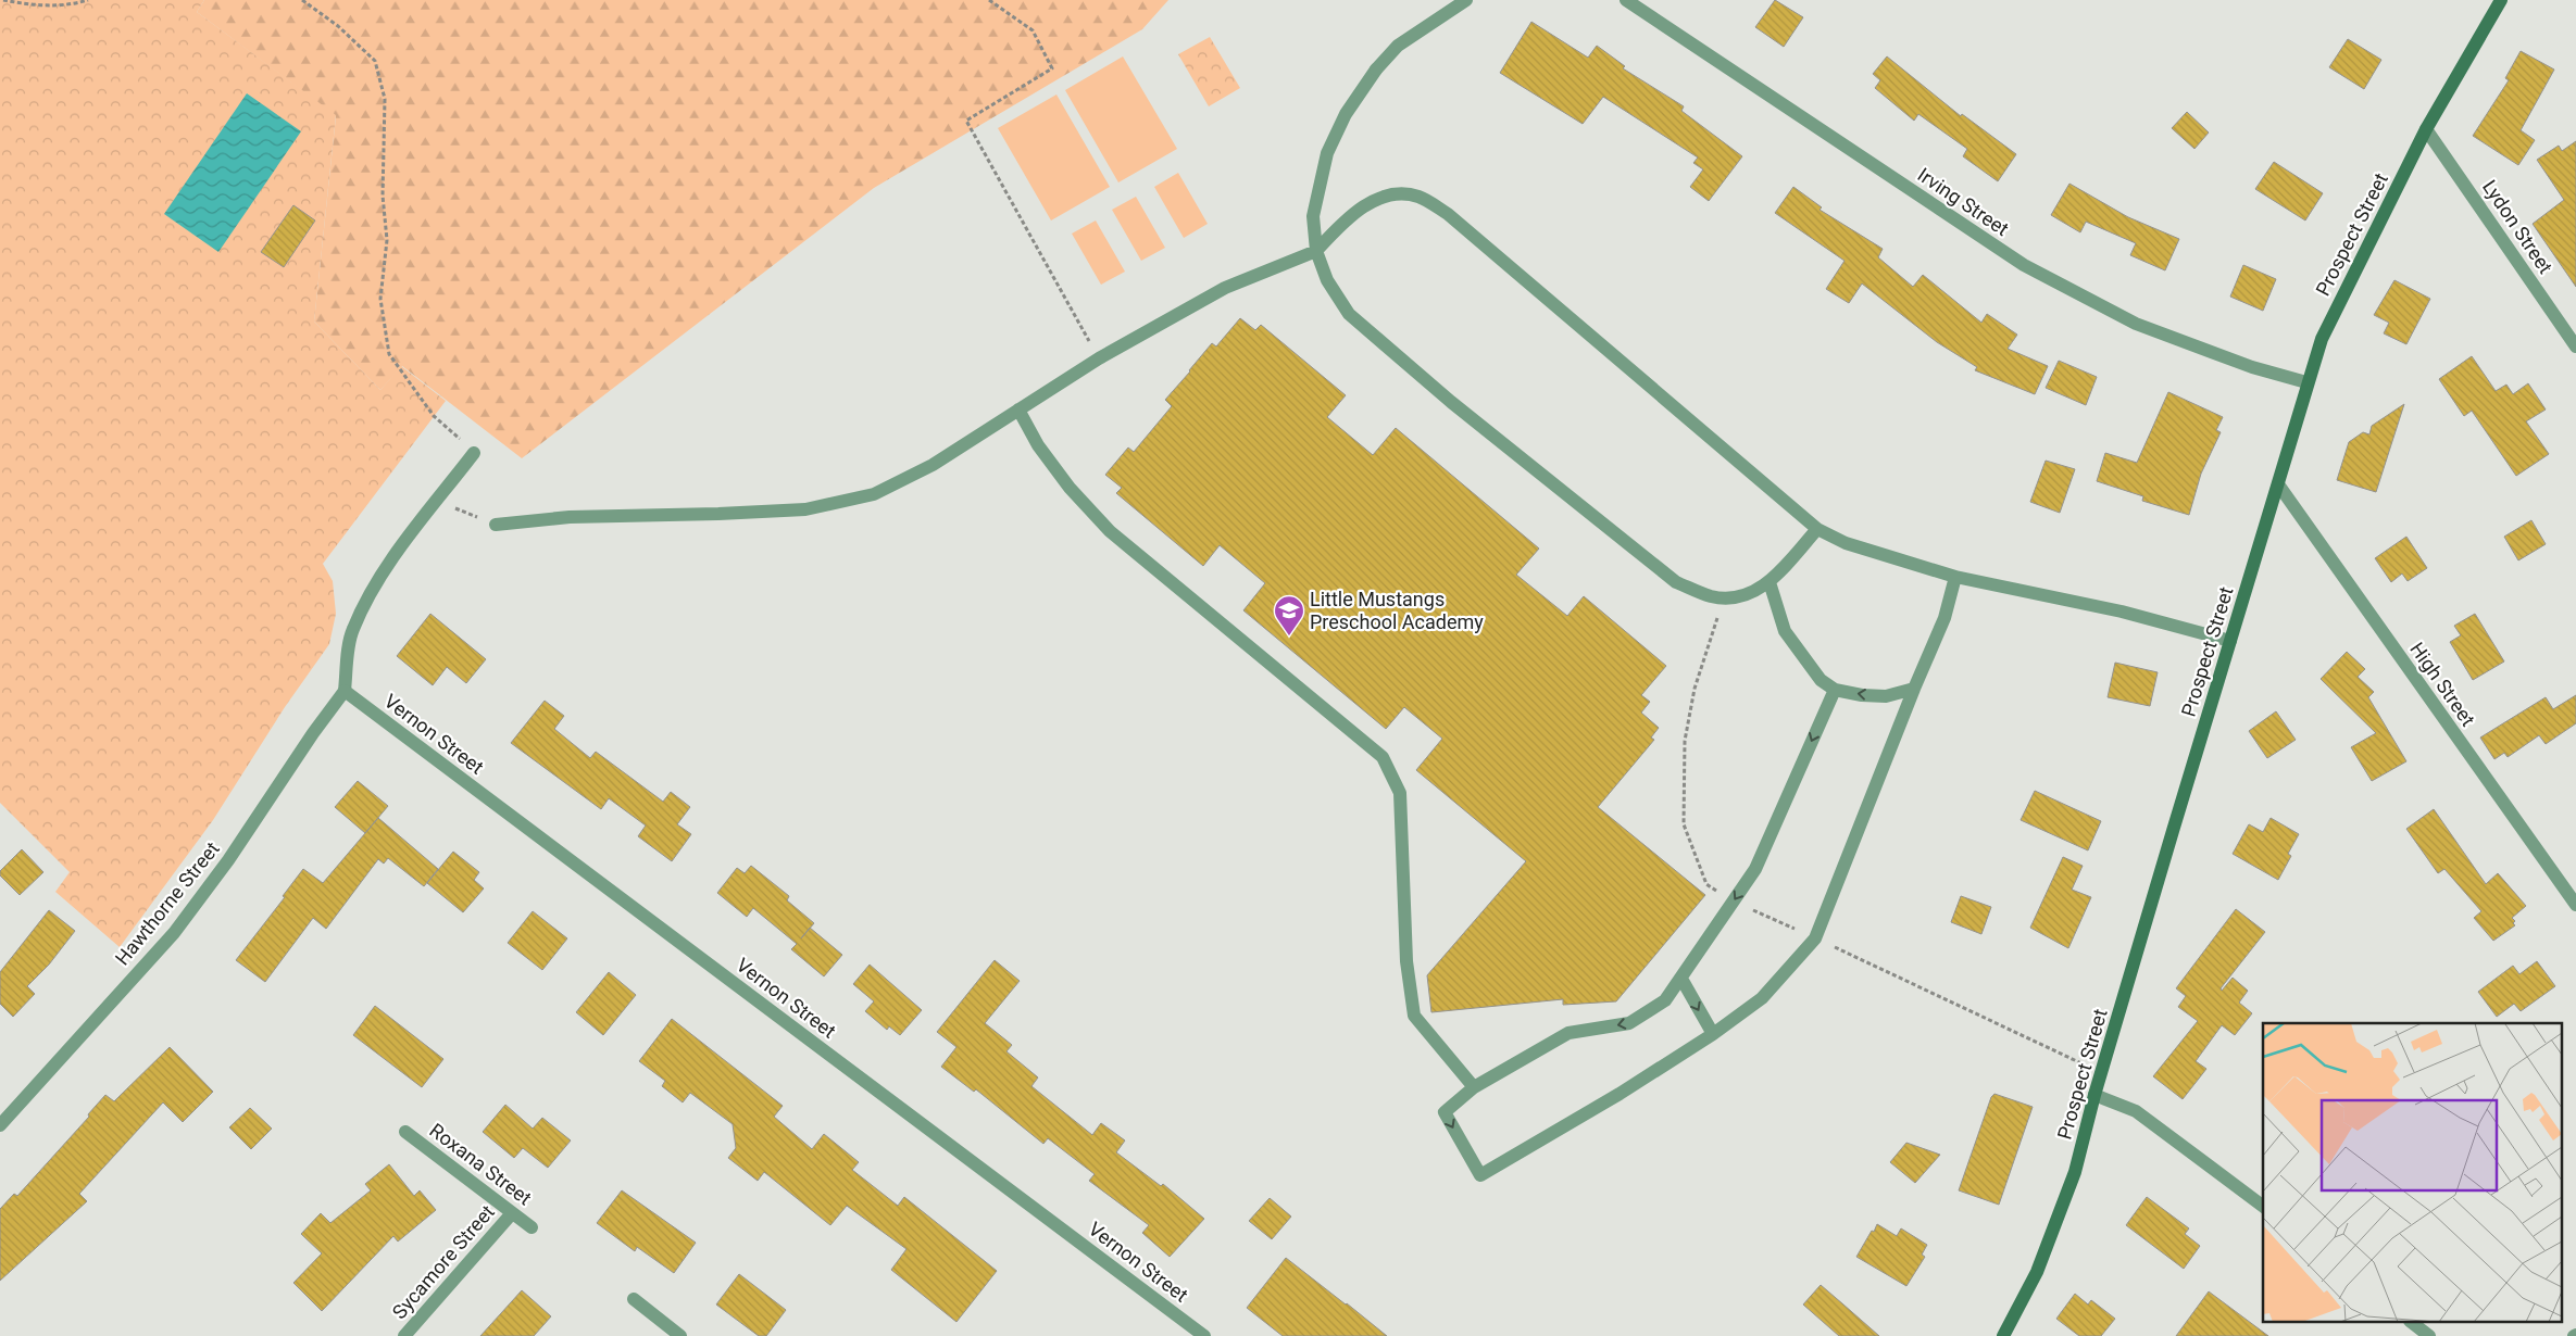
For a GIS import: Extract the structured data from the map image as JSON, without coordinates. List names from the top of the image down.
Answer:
{
  "streets": {
    "street": [
      "Irving Street",
      "Lydon Street",
      "Prospect Street",
      "High Street",
      "Vernon Street",
      "Hawthorne Street",
      "Roxana Street",
      "Sycamore Street"
    ]
  },
  "crossings": [
    ["Irving Street", "Prospect Street"],
    ["Lydon Street", "Prospect Street"],
    ["Prospect Street", "High Street"],
    ["Vernon Street", "Hawthorne Street"],
    ["Roxana Street", "Sycamore Street"]
  ],
  "places": {
    "school or university": ["Little Mustangs Preschool Academy"]
  }
}
